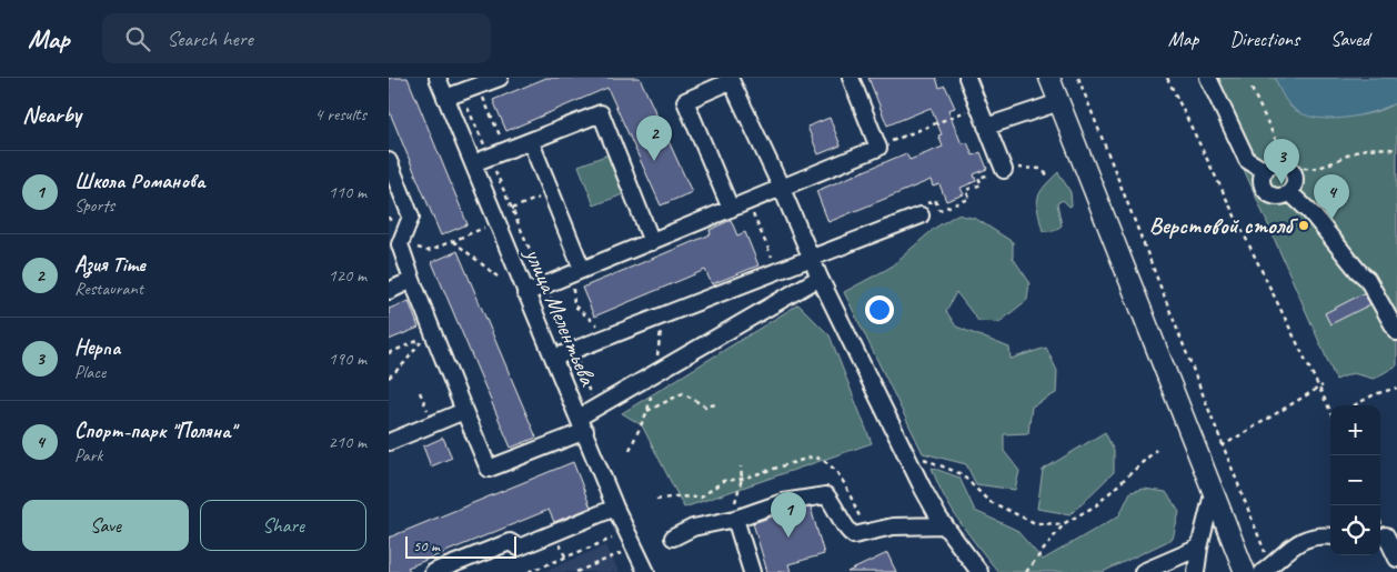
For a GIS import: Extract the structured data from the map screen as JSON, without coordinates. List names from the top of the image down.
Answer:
{
  "streets": {
    "street": ["улица Мелентьева"]
  },
  "places": ["Верстовой столб"],
  "scale_bar": "50 m",
  "page": {
    "header": "Map",
    "search": "Search here",
    "nav": ["Map", "Directions", "Saved"],
    "heading": ["Nearby", "4 results"],
    "pins": [
      "2",
      "3",
      "4",
      "1"
    ],
    "list": [
      {
        "mark": "1",
        "name": "Школа Романова",
        "note": "Sports",
        "value": "110 m"
      },
      {
        "mark": "2",
        "name": "Азия Time",
        "note": "Restaurant",
        "value": "120 m"
      },
      {
        "mark": "3",
        "name": "Нерпа",
        "note": "Place",
        "value": "190 m"
      },
      {
        "mark": "4",
        "name": "Спорт-парк \"Поляна\"",
        "note": "Park",
        "value": "210 m"
      }
    ],
    "map_buttons": ["+", "−"],
    "buttons": ["Save", "Share"],
    "scale": "50 m"
  }
}
